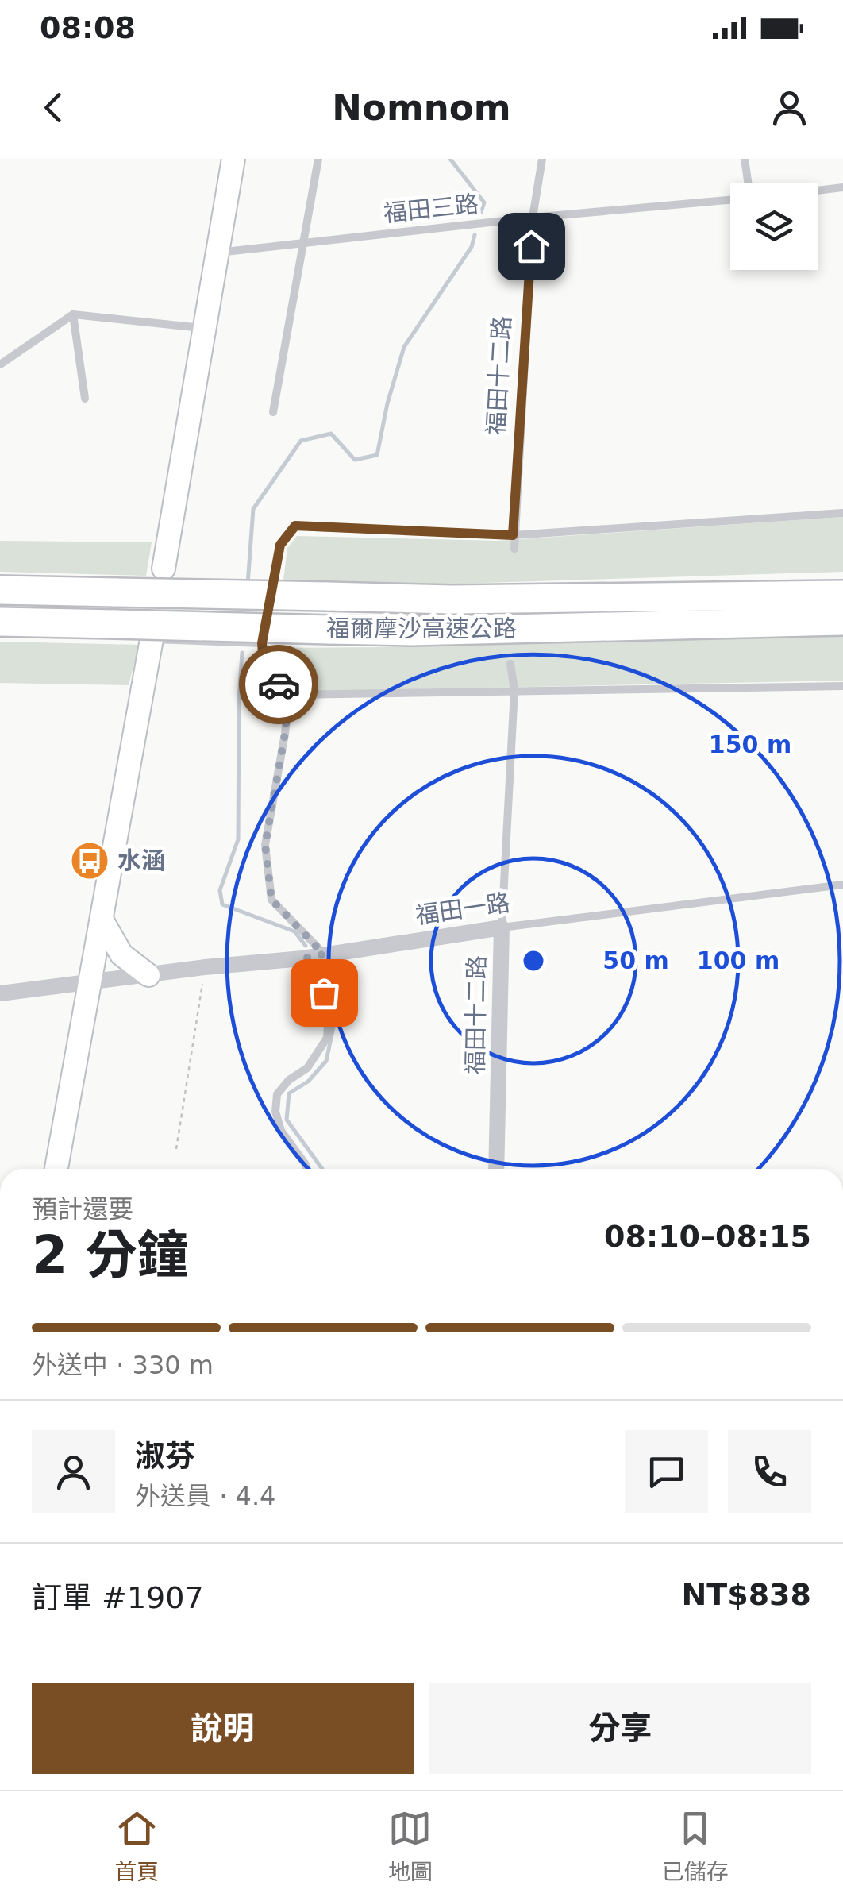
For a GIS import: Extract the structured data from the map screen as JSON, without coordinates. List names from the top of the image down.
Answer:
{
  "streets": {
    "highway": ["福爾摩沙高速公路"],
    "street": ["福田十二路", "福田一路"],
    "lane": ["福田三路"]
  },
  "crossings": [
    ["福田三路", "福田十二路"],
    ["福田十二路", "福田一路"]
  ],
  "places": {
    "bus stop": ["水涵"]
  },
  "page": {
    "status": "08:08",
    "header": "Nomnom",
    "heading": ["2 分鐘", "預計還要", "08:10–08:15"],
    "panel": [
      "淑芬",
      "外送員 · 4.4",
      "訂單 #1907",
      "NT$838"
    ],
    "bar": "外送中 · 330 m",
    "buttons": ["說明", "分享"],
    "tabs": ["首頁", "地圖", "已儲存"]
  },
  "rings": ["150 m", "50 m", "100 m"]
}
